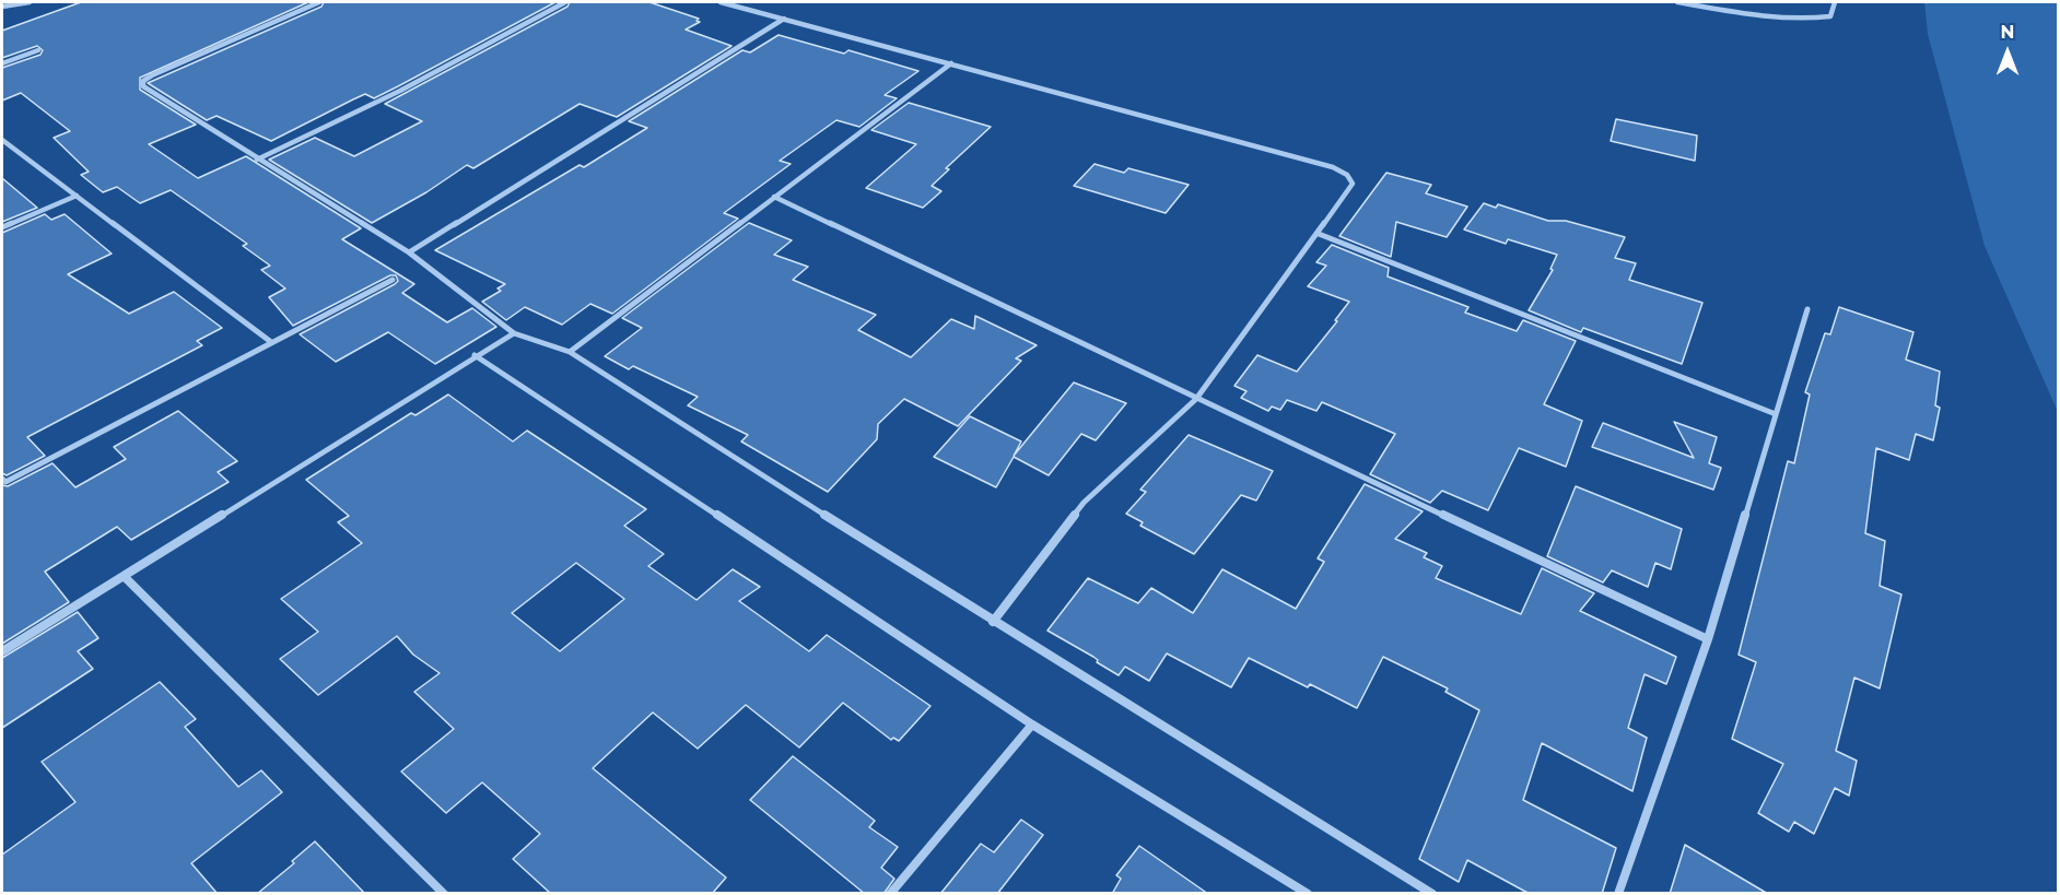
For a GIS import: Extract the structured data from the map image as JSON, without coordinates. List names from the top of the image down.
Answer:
{
  "north": "top"
}
